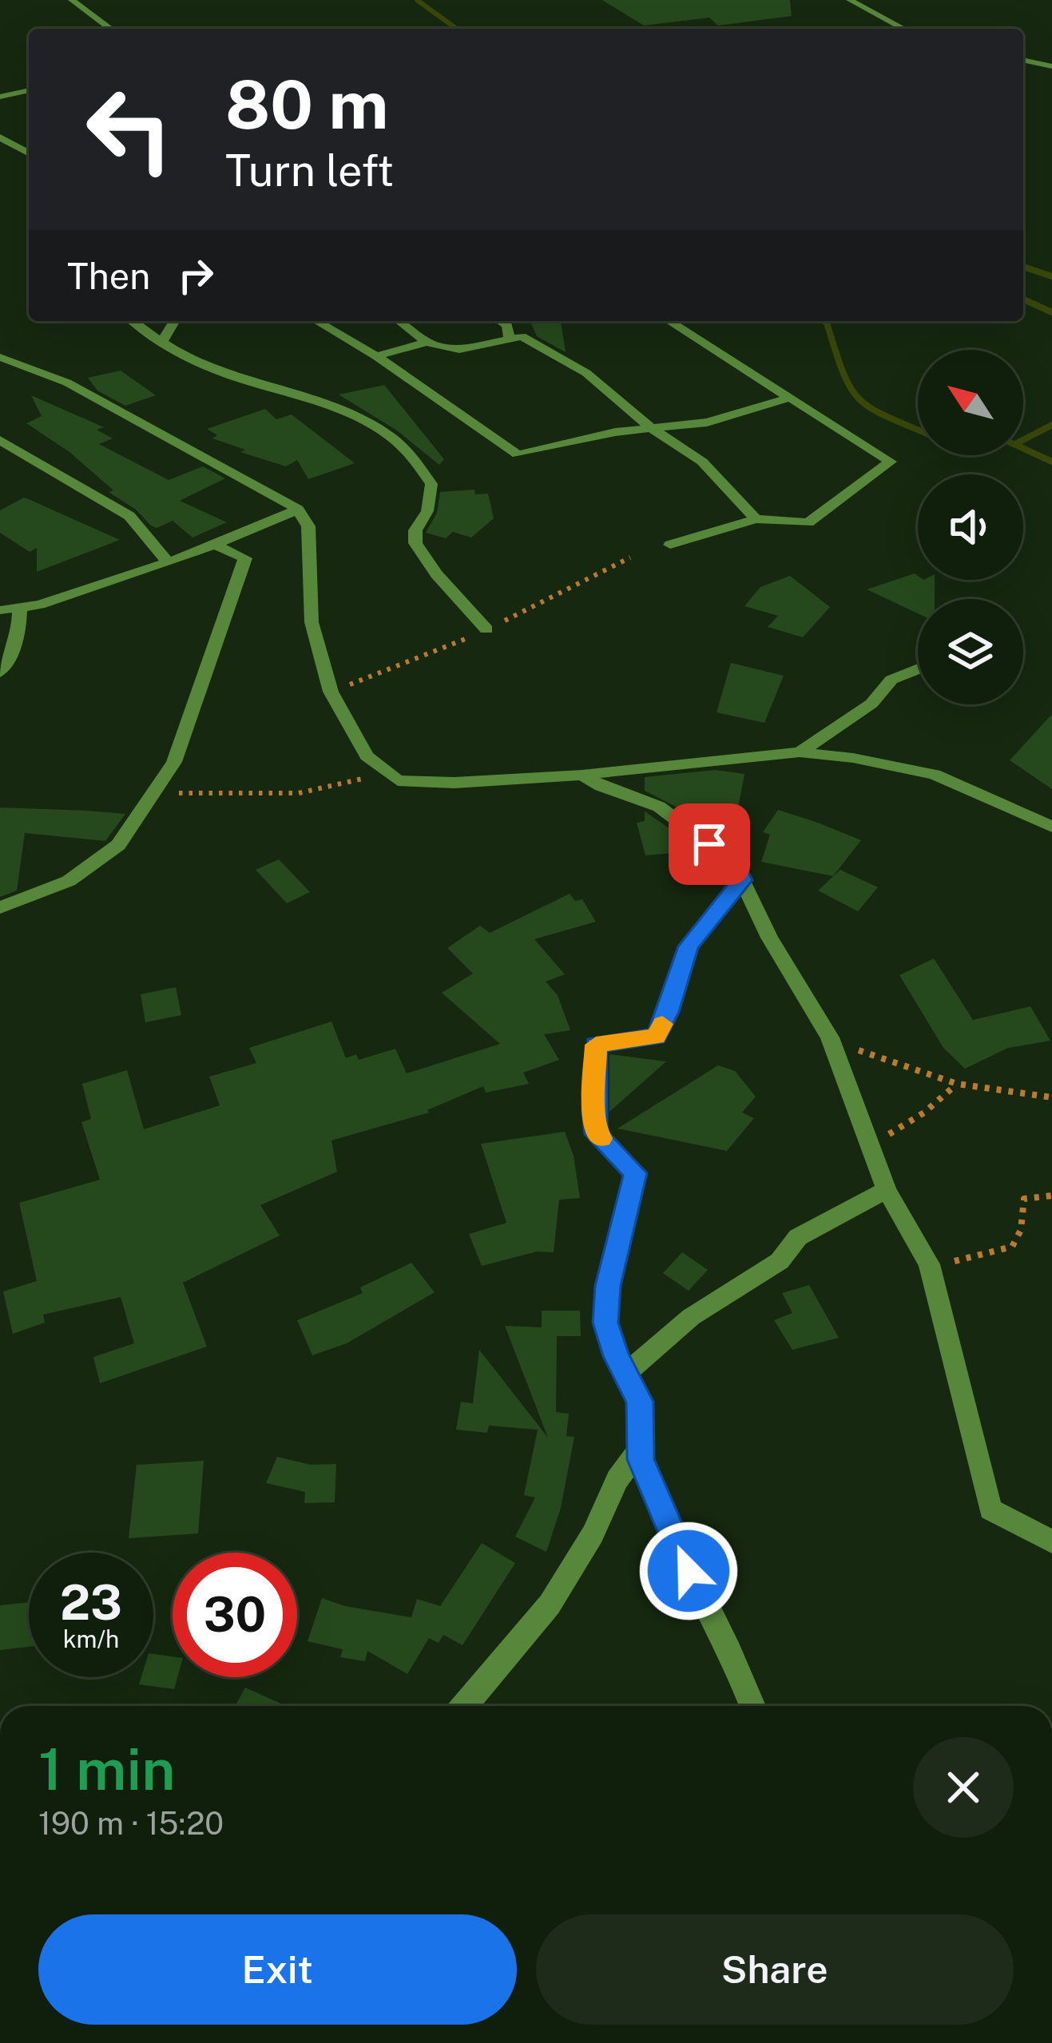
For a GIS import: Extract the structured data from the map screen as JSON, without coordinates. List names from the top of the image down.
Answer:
{
  "north": "top left",
  "page": {
    "turn": ["80 m", "Turn left"],
    "then": "Then",
    "speed": "23 km/h",
    "limit": "30",
    "heading": ["1 min", "190 m · 15:20"],
    "buttons": ["Exit", "Share"]
  }
}
